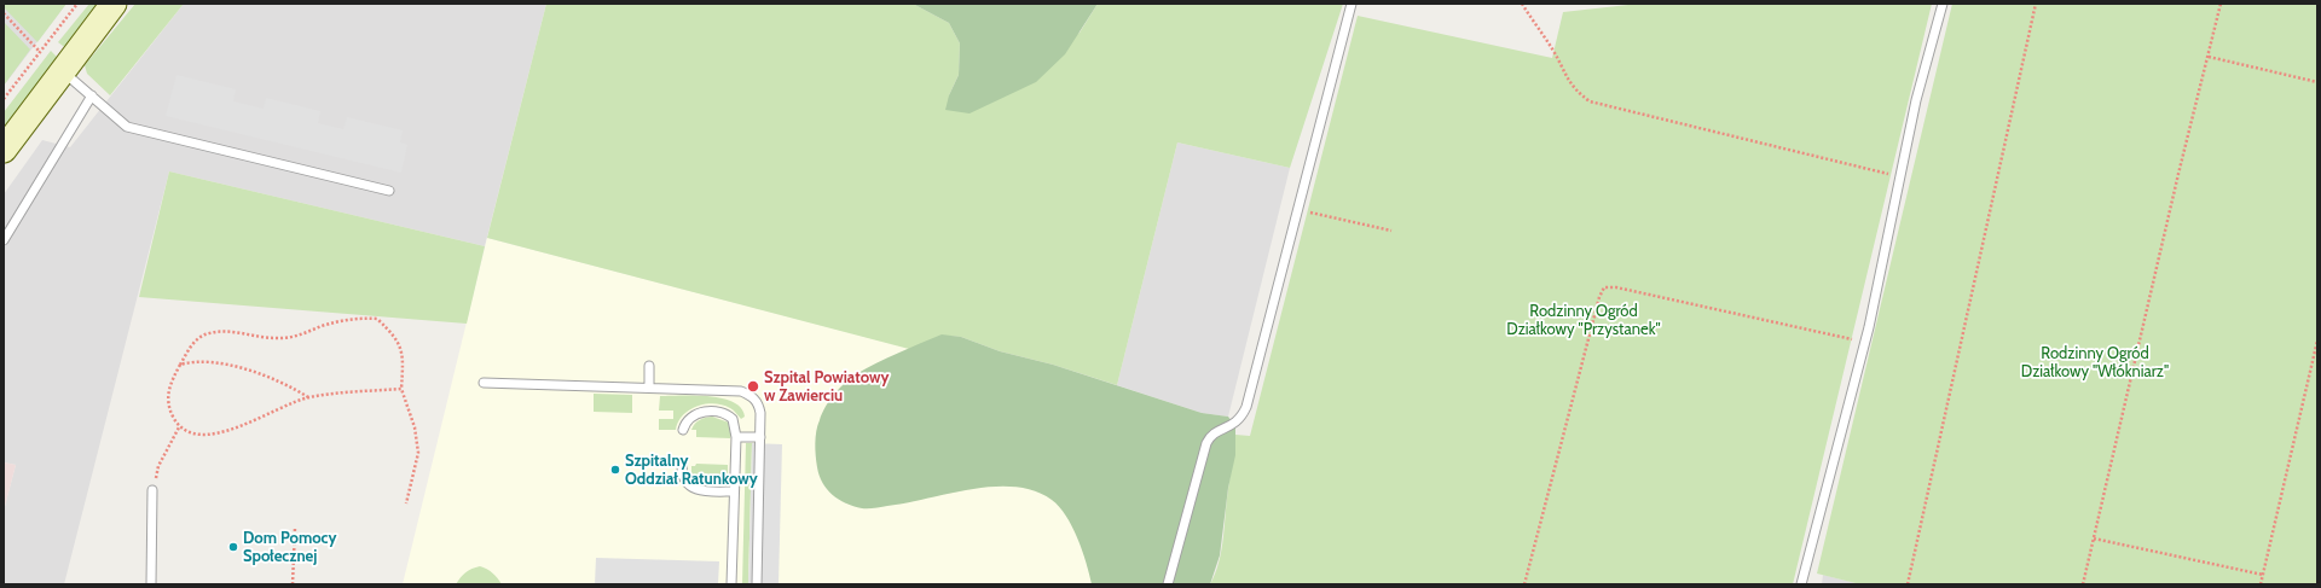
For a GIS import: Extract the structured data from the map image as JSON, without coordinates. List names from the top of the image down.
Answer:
{
  "parks": ["Rodzinny Ogród Działkowy \"Przystanek\"", "Rodzinny Ogród Działkowy \"Włókniarz\""],
  "places": ["Szpital Powiatowy w Zawierciu", "Szpitalny Oddział Ratunkowy", "Dom Pomocy Społecznej"]
}
